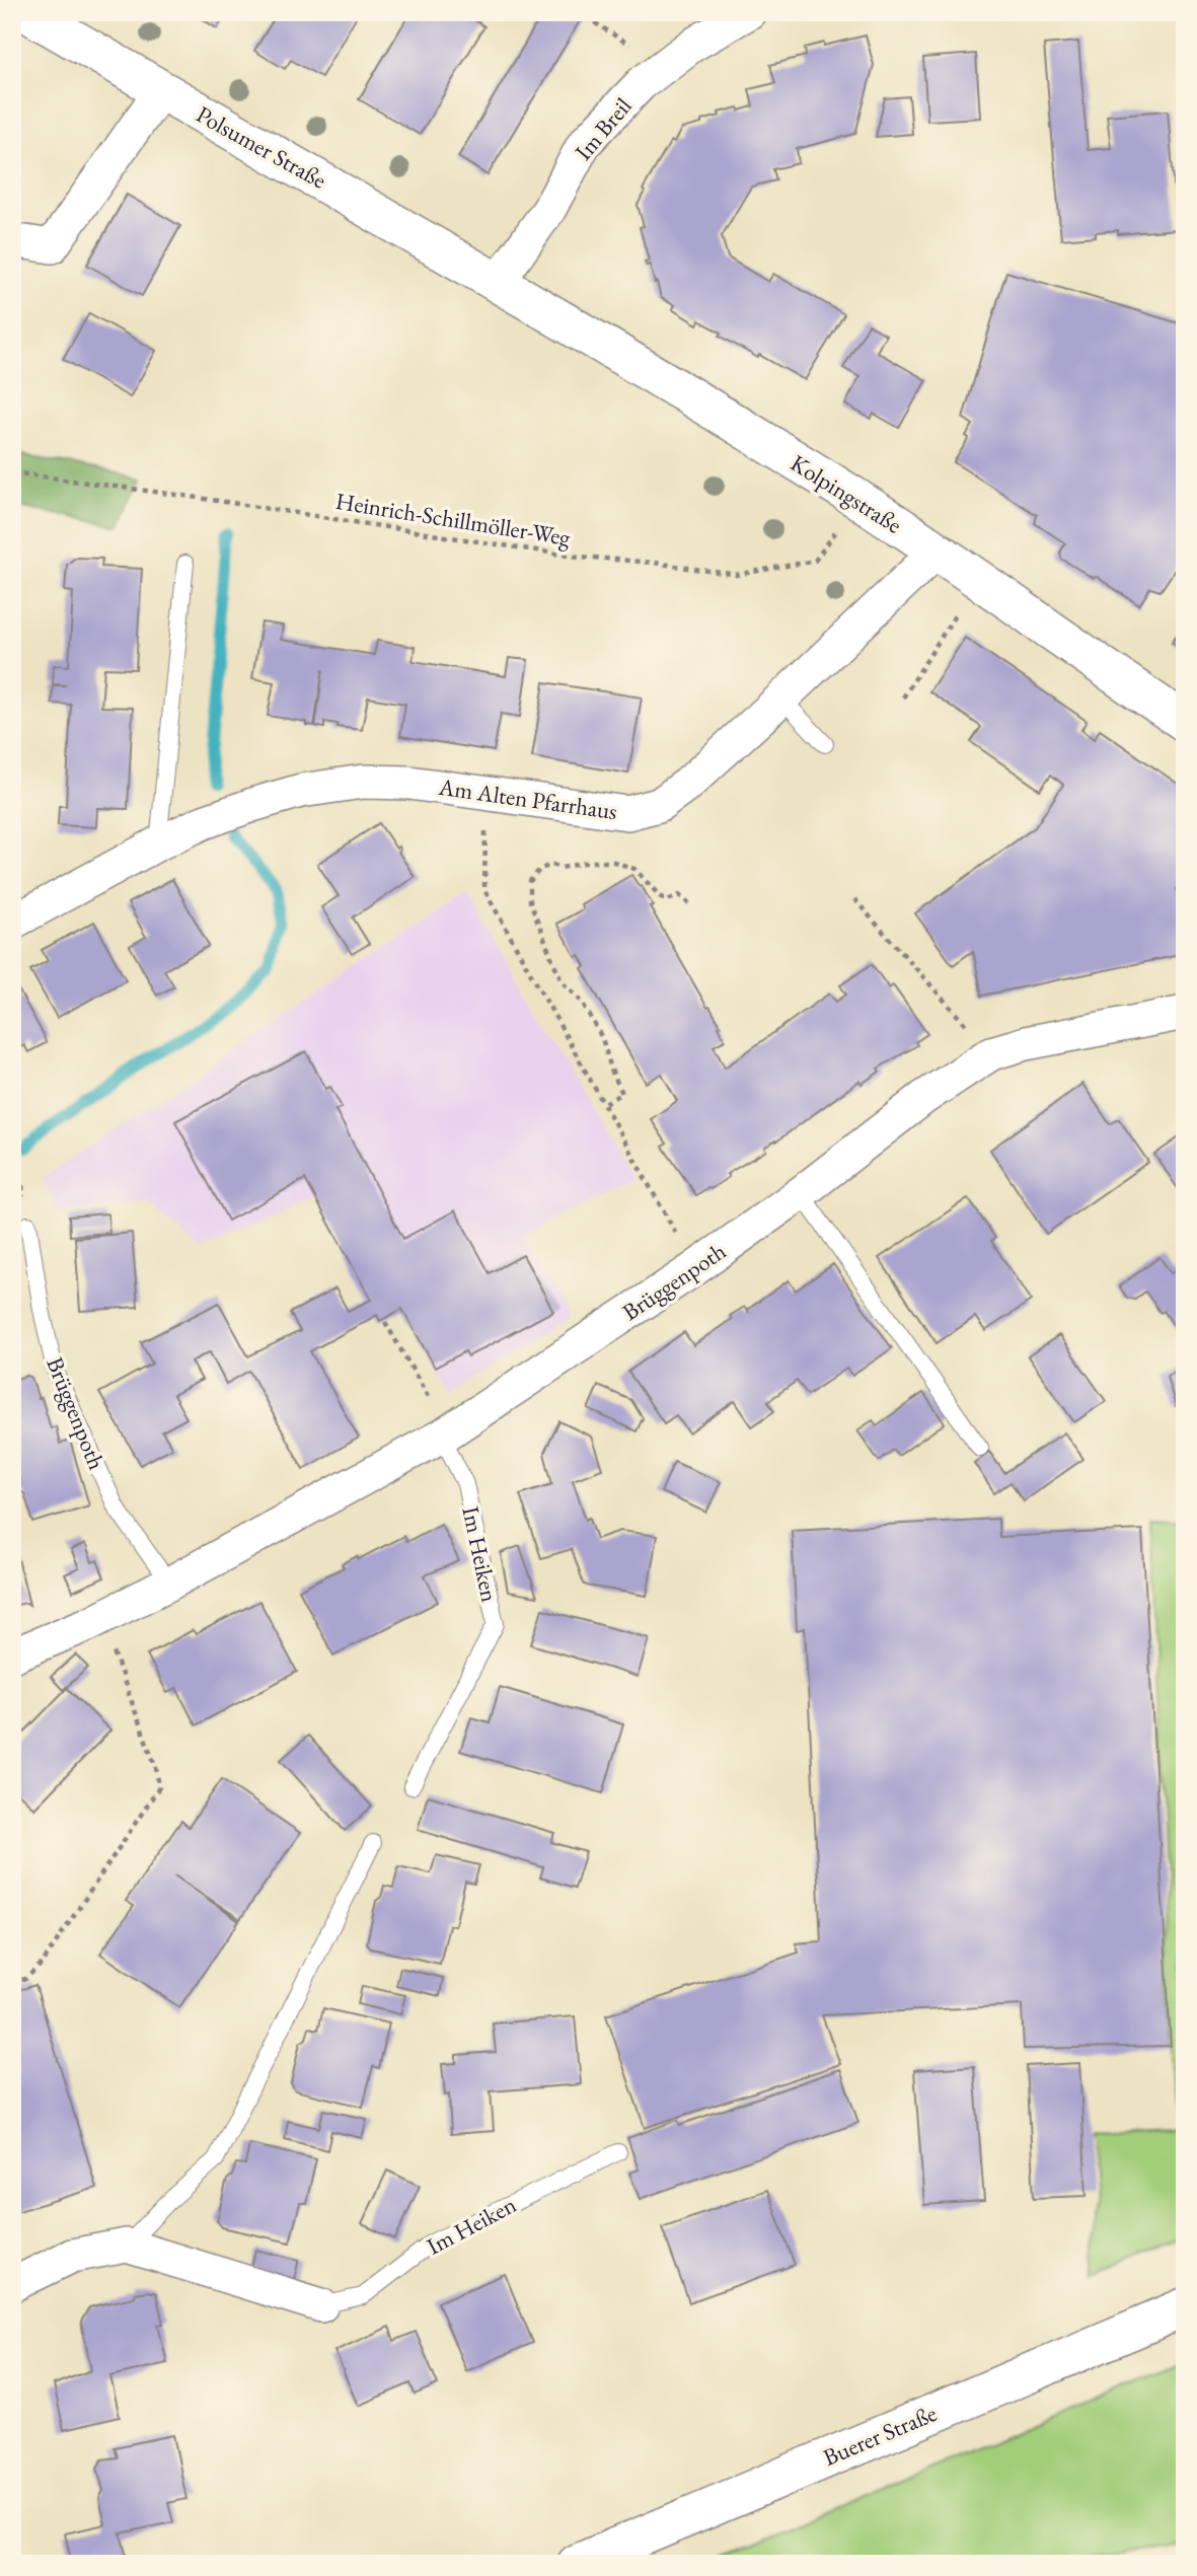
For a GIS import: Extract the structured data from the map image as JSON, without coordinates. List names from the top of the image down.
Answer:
{
  "streets": {
    "main road": ["Polsumer Straße", "Kolpingstraße", "Buerer Straße"],
    "street": [
      "Im Breil",
      "Am Alten Pfarrhaus",
      "Brüggenpoth",
      "Im Heiken"
    ],
    "path": ["Heinrich-Schillmöller-Weg"]
  },
  "crossings": [
    ["Im Breil", "Polsumer Straße"],
    ["Im Breil", "Kolpingstraße"],
    ["Polsumer Straße", "Kolpingstraße"],
    ["Kolpingstraße", "Heinrich-Schillmöller-Weg"],
    ["Kolpingstraße", "Am Alten Pfarrhaus"],
    ["Brüggenpoth", "Im Heiken"]
  ]
}
